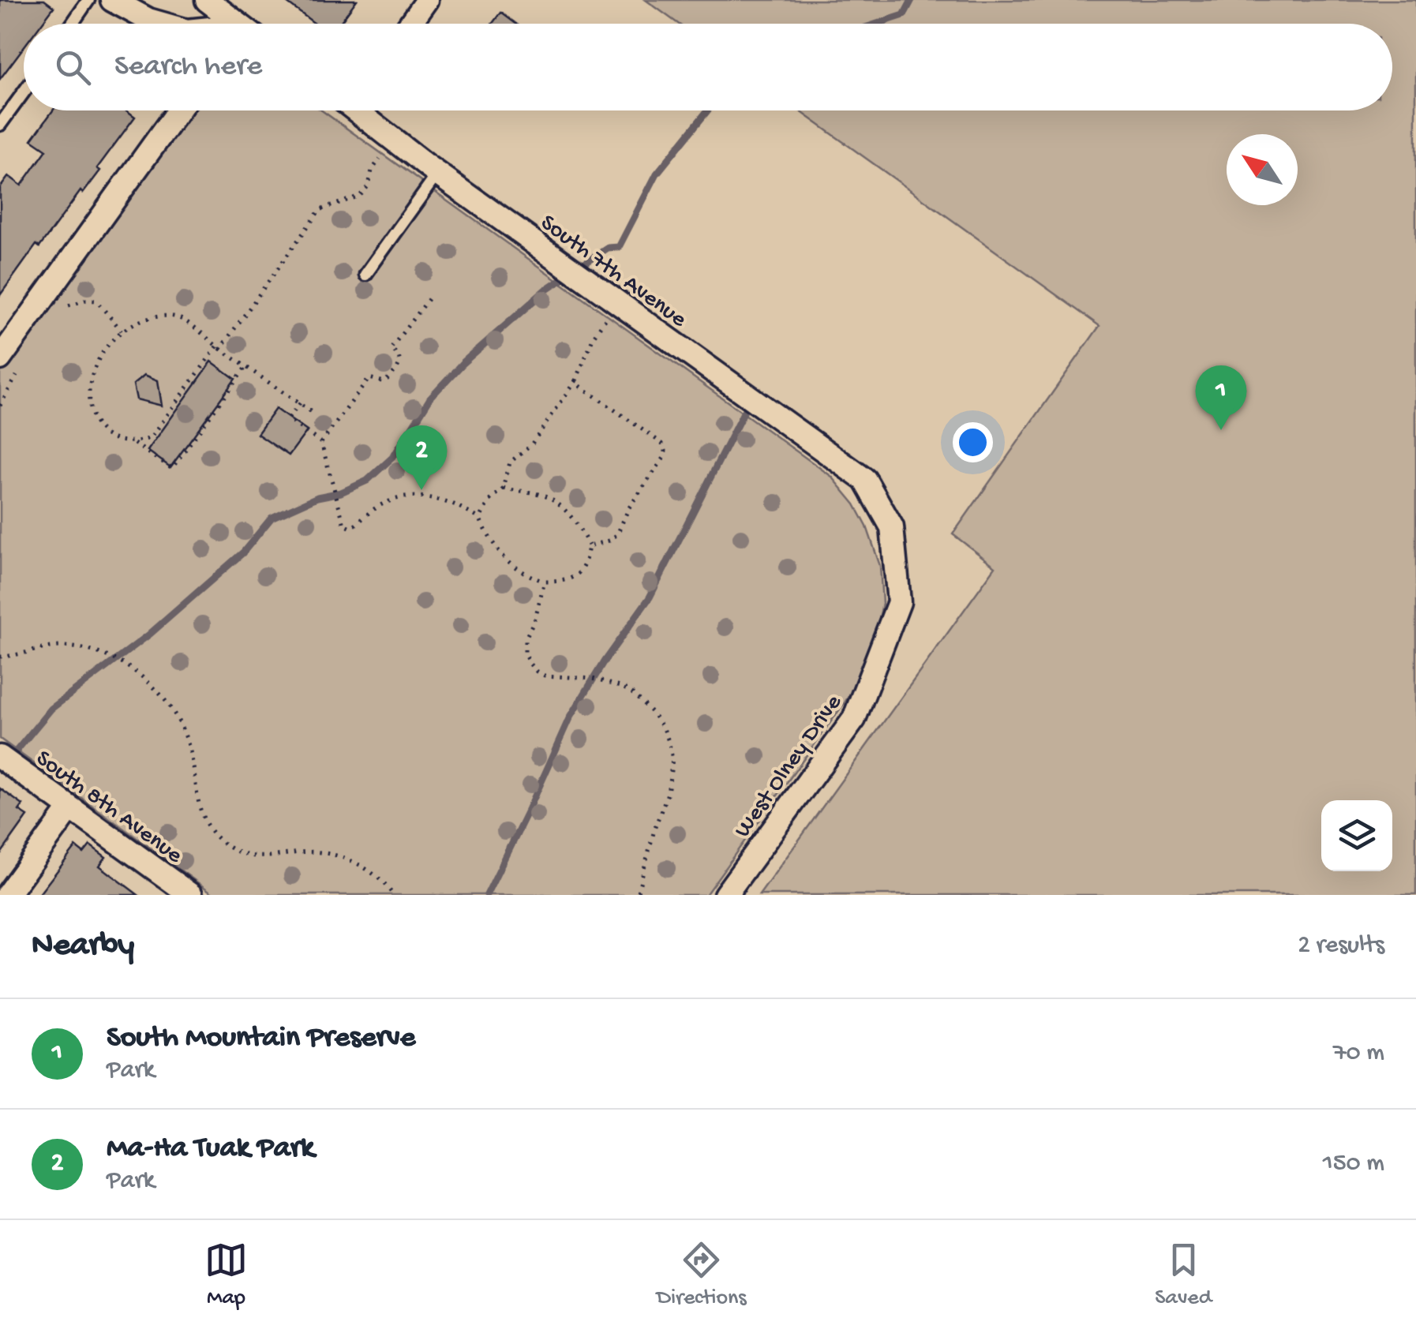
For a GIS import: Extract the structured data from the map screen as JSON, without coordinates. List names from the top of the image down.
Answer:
{
  "streets": {
    "street": ["South 7th Avenue", "West Olney Drive", "South 8th Avenue"]
  },
  "crossings": [
    ["South 7th Avenue", "West Olney Drive"]
  ],
  "north": "top left",
  "page": {
    "search": "Search here",
    "pins": ["1", "2"],
    "heading": ["Nearby", "2 results"],
    "list": [
      {
        "mark": "1",
        "name": "South Mountain Preserve",
        "note": "Park",
        "value": "70 m"
      },
      {
        "mark": "2",
        "name": "Ma-Ha Tuak Park",
        "note": "Park",
        "value": "150 m"
      }
    ],
    "nav": ["Map", "Directions", "Saved"]
  }
}
